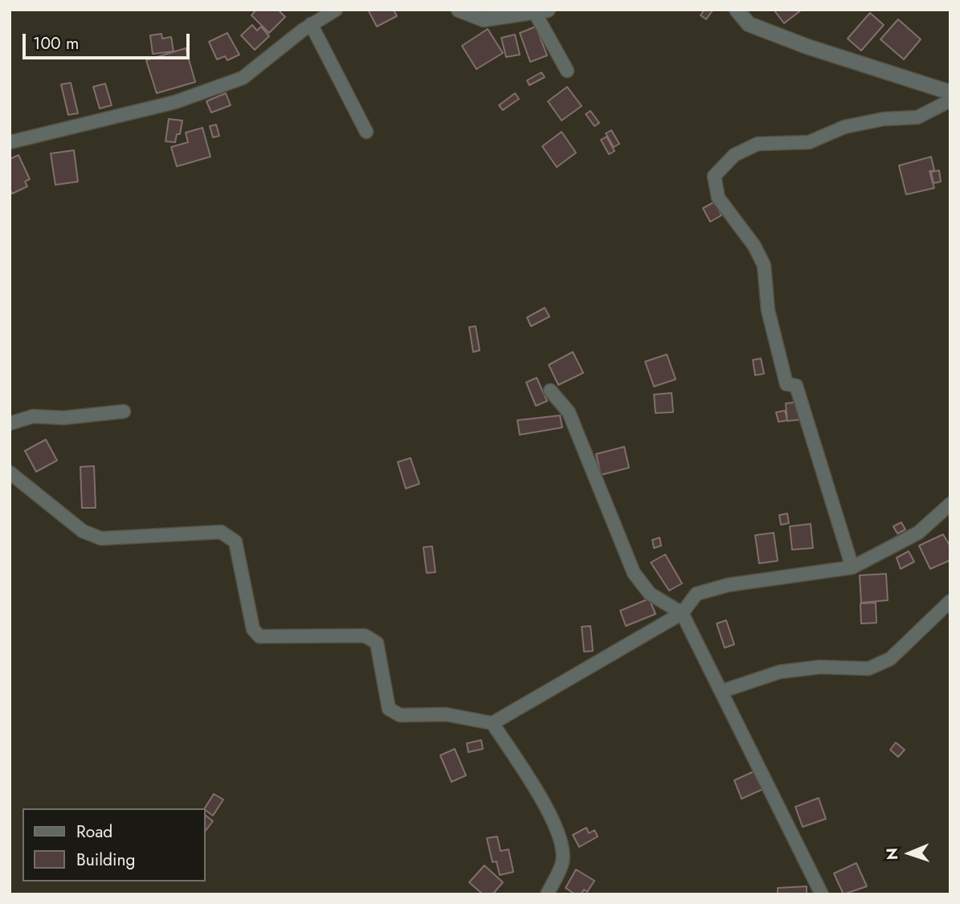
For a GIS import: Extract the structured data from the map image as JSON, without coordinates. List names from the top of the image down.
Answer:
{
  "legend": ["Road", "Building"],
  "scale_bar": "100 m",
  "north": "left"
}
